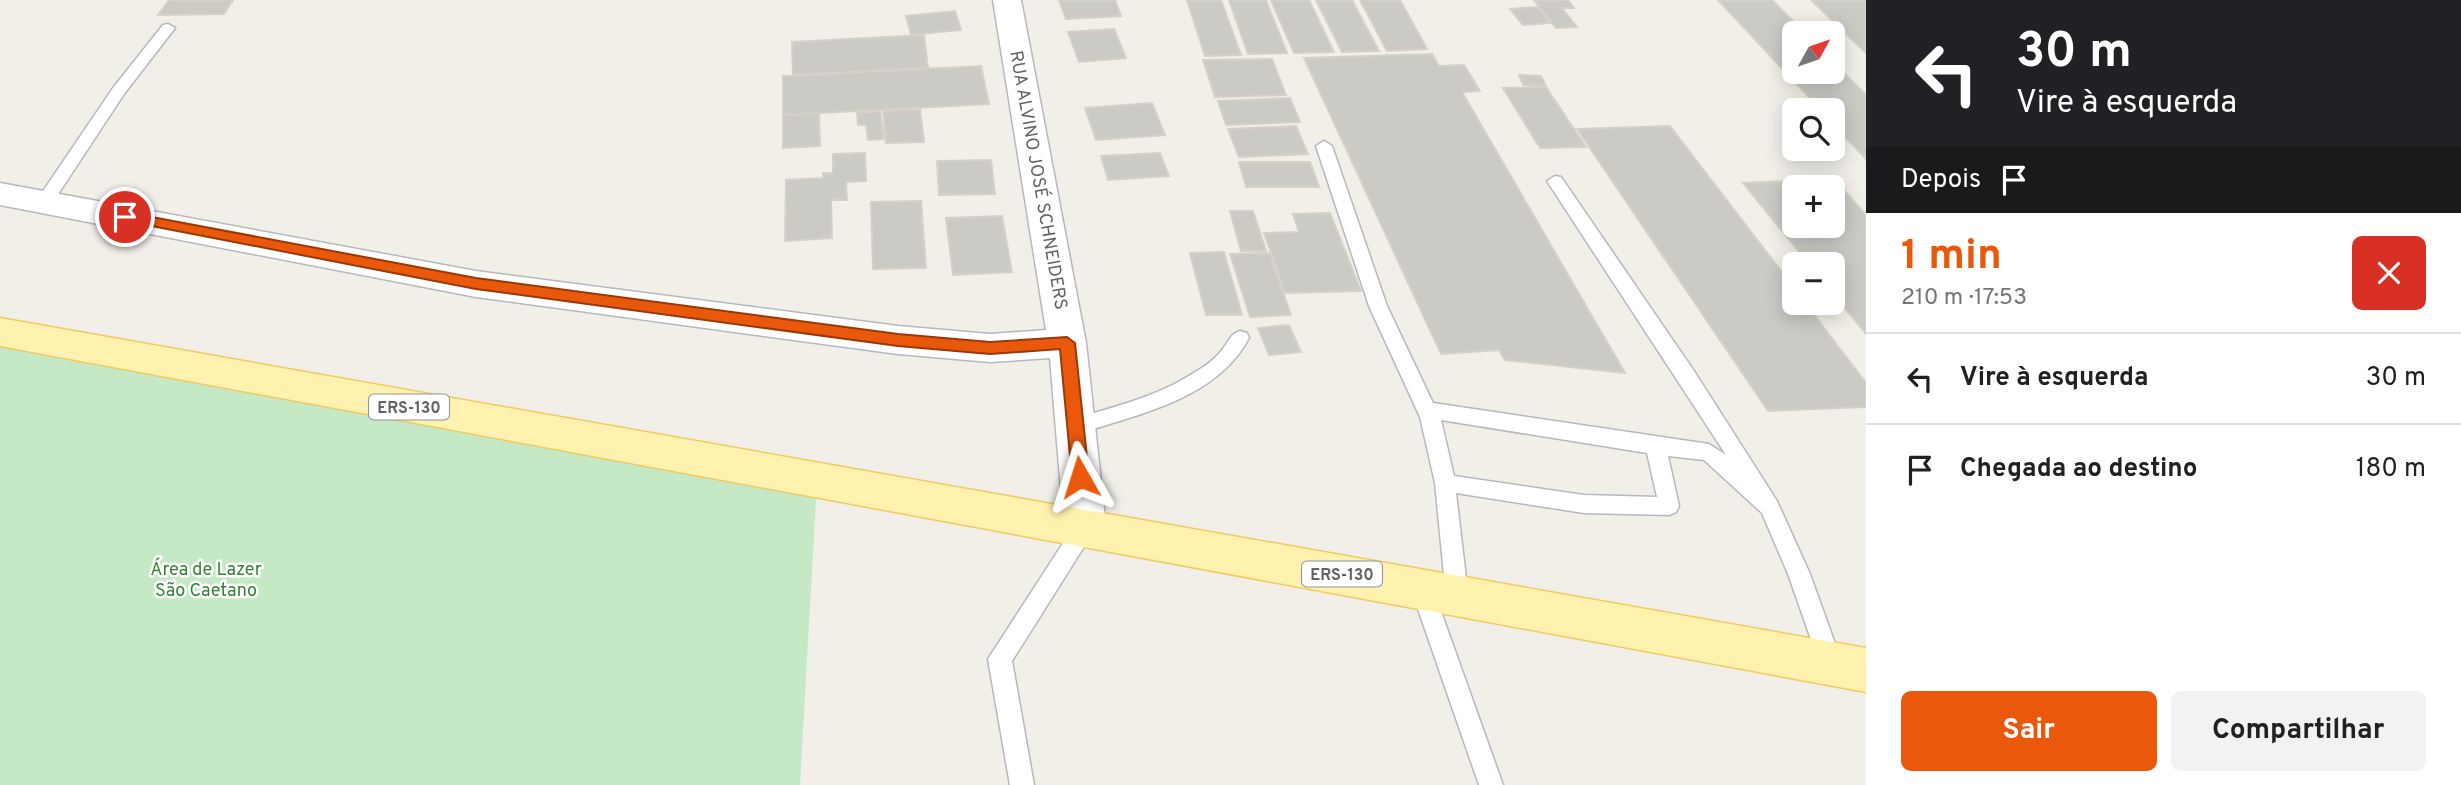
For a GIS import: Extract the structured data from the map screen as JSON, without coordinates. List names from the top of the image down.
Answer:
{
  "streets": {
    "main road": ["ERS-130"],
    "street": ["RUA ALVINO JOSÉ SCHNEIDERS"]
  },
  "crossings": [
    ["RUA ALVINO JOSÉ SCHNEIDERS", "ERS-130"]
  ],
  "parks": ["Área de Lazer São Caetano"],
  "north": "top right",
  "page": {
    "turn": ["30 m", "Vire à esquerda"],
    "map_buttons": ["+", "−"],
    "then": "Depois",
    "heading": ["1 min", "210 m · 17:53"],
    "list": [
      {
        "name": "Vire à esquerda",
        "value": "30 m"
      },
      {
        "name": "Chegada ao destino",
        "value": "180 m"
      }
    ],
    "buttons": ["Sair", "Compartilhar"]
  }
}
